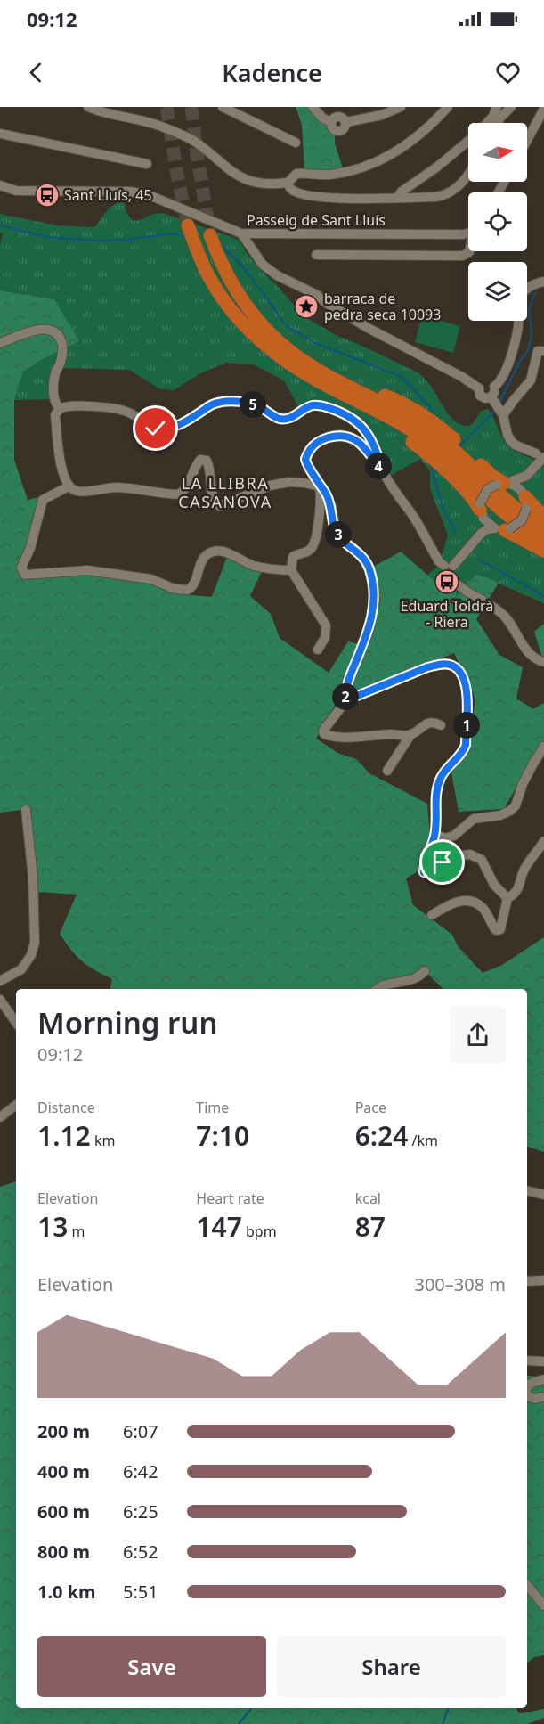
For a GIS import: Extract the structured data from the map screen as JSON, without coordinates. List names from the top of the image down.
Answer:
{
  "streets": {
    "street": ["Passeig de Sant Lluís"]
  },
  "districts": ["LA LLIBRA CASANOVA"],
  "places": {
    "bus stop": ["Sant Lluís, 45", "Eduard Toldrà - Riera"],
    "place": ["barraca de pedra seca 10093"]
  },
  "north": "right",
  "page": {
    "status": "09:12",
    "header": "Kadence",
    "pins": [
      "5",
      "4",
      "3",
      "2",
      "1"
    ],
    "heading": ["Morning run", "09:12"],
    "stats": [
      ["Distance", "1.12 km"],
      ["Time", "7:10"],
      ["Pace", "6:24 /km"],
      ["Elevation", "13 m"],
      ["Heart rate", "147 bpm"],
      ["kcal", "87"]
    ],
    "chart": ["Elevation", "300–308 m"],
    "list": [
      {
        "name": "200 m",
        "note": "6:07"
      },
      {
        "name": "400 m",
        "note": "6:42"
      },
      {
        "name": "600 m",
        "note": "6:25"
      },
      {
        "name": "800 m",
        "note": "6:52"
      },
      {
        "name": "1.0 km",
        "note": "5:51"
      }
    ],
    "buttons": ["Save", "Share"]
  }
}
